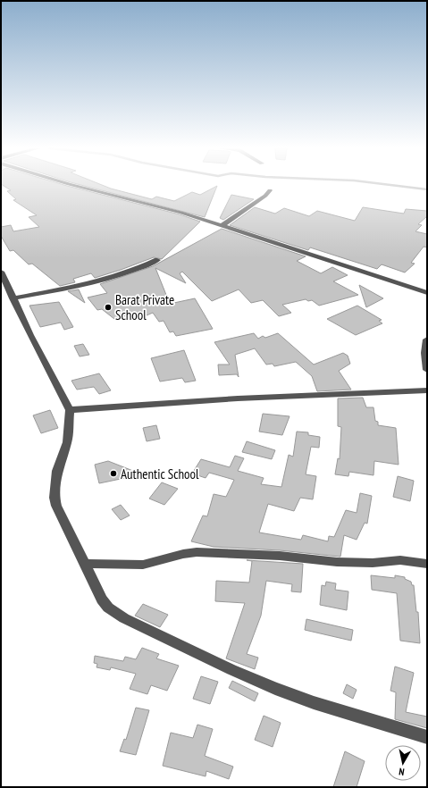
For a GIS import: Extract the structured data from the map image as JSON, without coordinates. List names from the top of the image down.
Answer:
{
  "places": ["Barat Private School", "Authentic School"],
  "north": "bottom"
}
